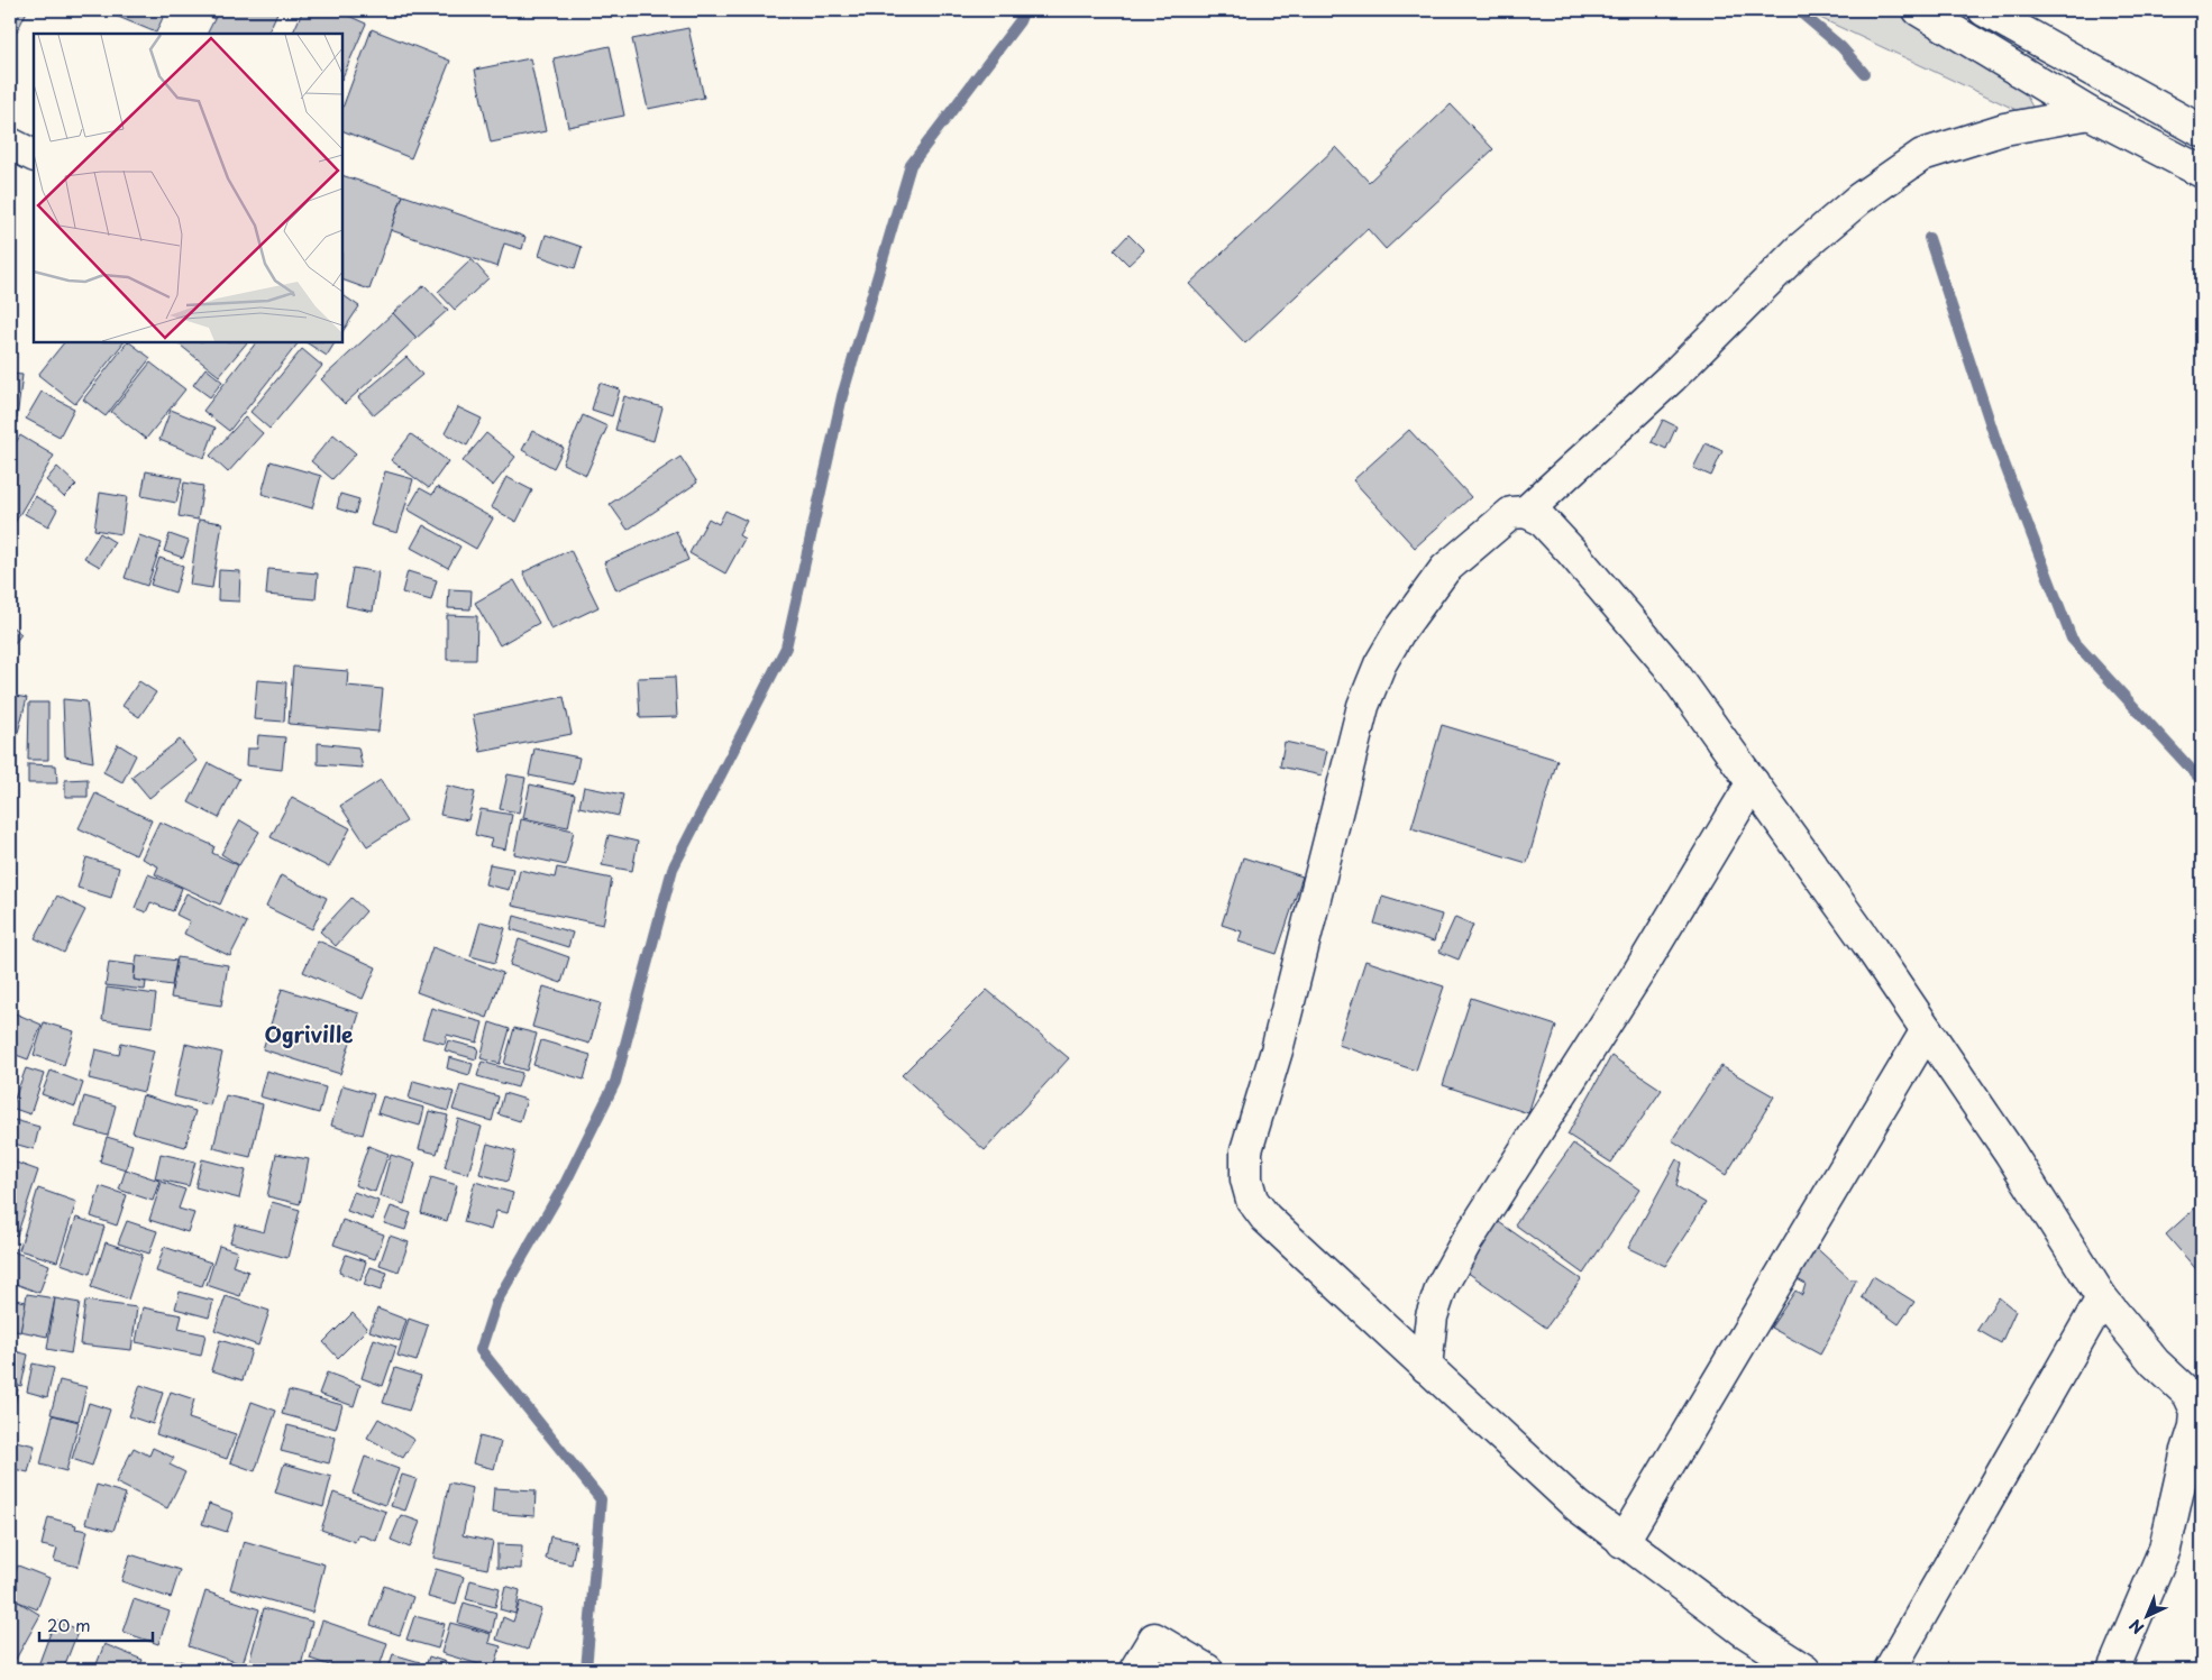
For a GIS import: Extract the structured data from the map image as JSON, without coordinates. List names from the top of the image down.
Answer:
{
  "districts": ["Ogriville"],
  "scale_bar": "20 m",
  "north": "bottom left"
}
